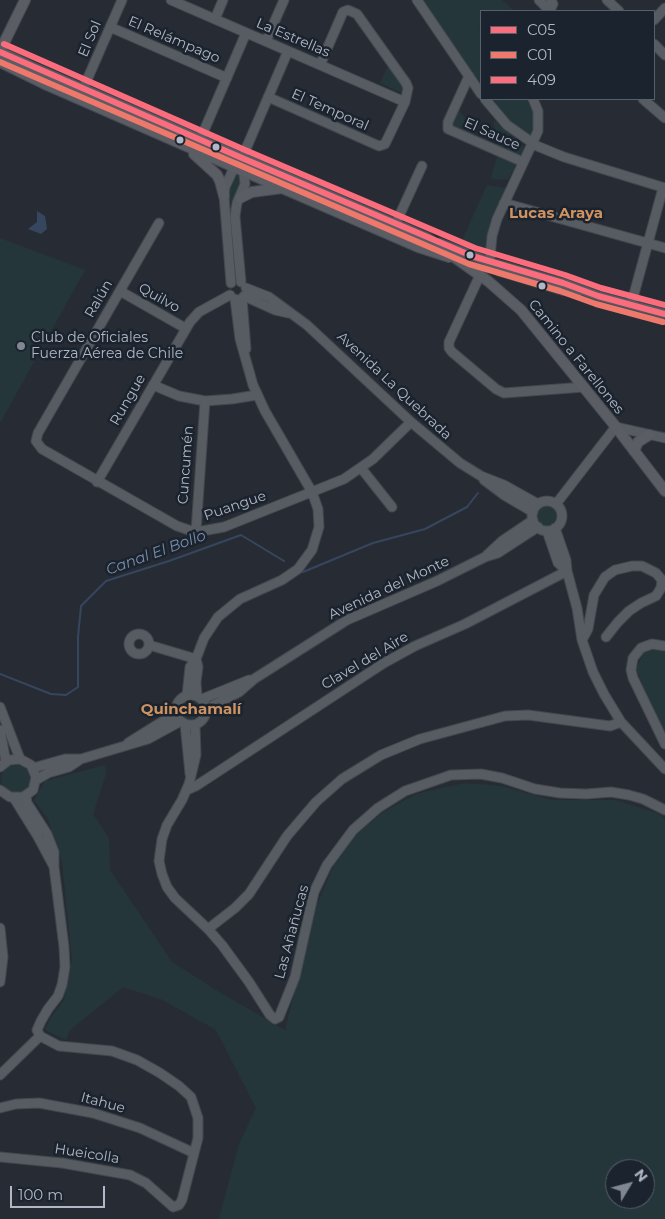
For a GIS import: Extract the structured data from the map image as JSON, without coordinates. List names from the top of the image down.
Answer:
{
  "streets": {
    "main road": ["Camino a Farellones"],
    "street": [
      "La Estrellas",
      "El Sol",
      "El Relámpago",
      "El Temporal",
      "El Sauce",
      "Quilvo",
      "Ralún",
      "Avenida La Quebrada",
      "Rungue",
      "Cuncumén",
      "Puangue",
      "Avenida del Monte",
      "Clavel del Aire",
      "Las Añañucas",
      "Itahue",
      "Hueicolla"
    ]
  },
  "crossings": [
    ["La Estrellas", "El Temporal"],
    ["El Sol", "El Relámpago"],
    ["El Sol", "Camino a Farellones"],
    ["Quilvo", "Ralún"],
    ["Quilvo", "Rungue"],
    ["Ralún", "Puangue"],
    ["Avenida La Quebrada", "Rungue"],
    ["Avenida La Quebrada", "Puangue"],
    ["Avenida La Quebrada", "Avenida del Monte"],
    ["Rungue", "Puangue"],
    ["Cuncumén", "Puangue"],
    ["Itahue", "Hueicolla"]
  ],
  "districts": ["Lucas Araya", "Quinchamalí"],
  "water": ["Canal El Bollo"],
  "places": ["Club de Oficiales Fuerza Aérea de Chile"],
  "lines": ["transit line 409", "transit line C05", "transit line C01"],
  "legend": ["C05", "C01", "409"],
  "scale_bar": "100 m",
  "north": "top right"
}
